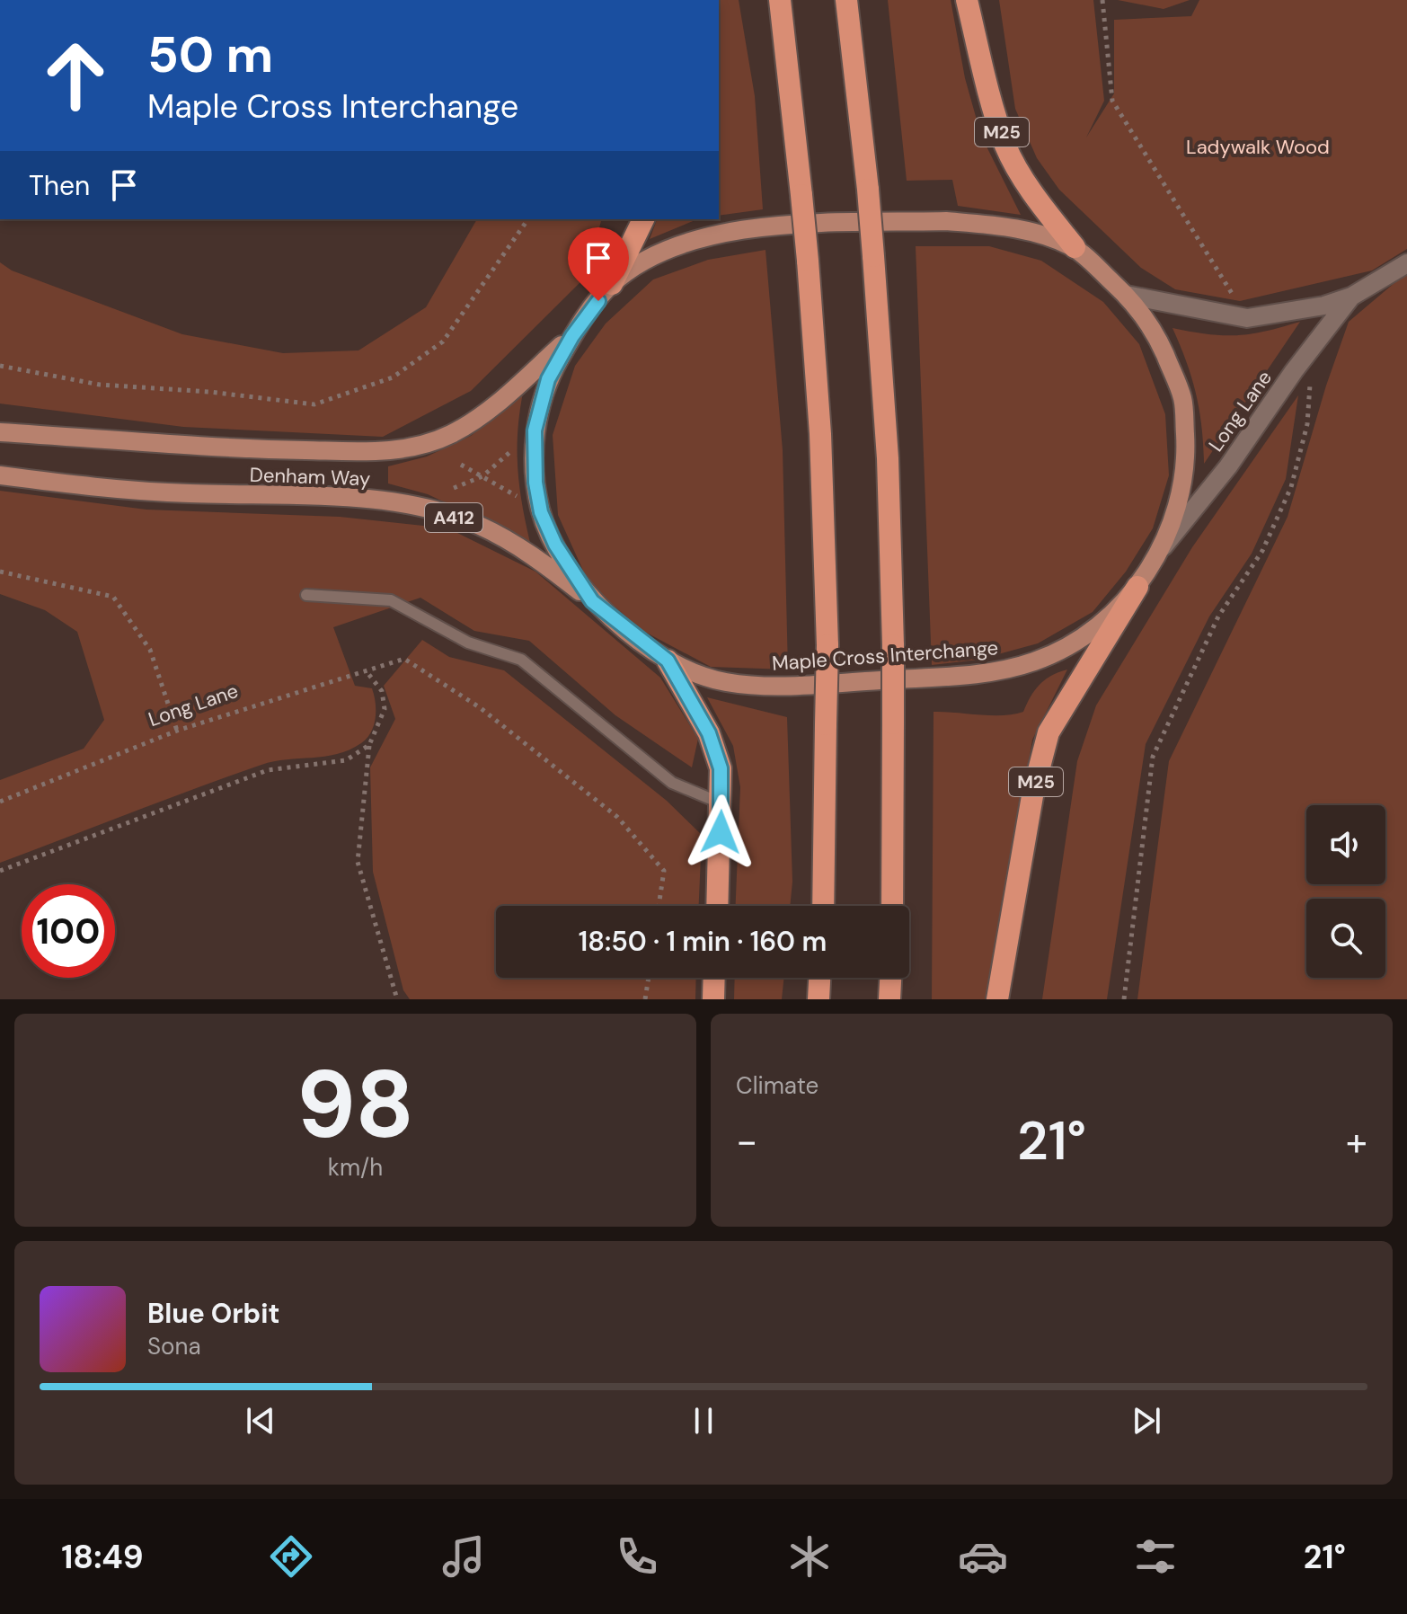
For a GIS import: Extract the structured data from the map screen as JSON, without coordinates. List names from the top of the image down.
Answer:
{
  "streets": {
    "highway": ["M25"],
    "main road": ["Denham Way", "A412", "Maple Cross Interchange"],
    "street": ["Long Lane"]
  },
  "crossings": [
    ["M25", "Maple Cross Interchange"],
    ["Long Lane", "Maple Cross Interchange"],
    ["Denham Way", "Maple Cross Interchange"]
  ],
  "parks": ["Ladywalk Wood"],
  "page": {
    "turn": ["50 m", "Maple Cross Interchange"],
    "then": "Then",
    "limit": "100",
    "trip": "18:50 · 1 min · 160 m",
    "tile": [
      ["98", "km/h"],
      "Climate"
    ],
    "heat": ["−", "21°", "+"],
    "song": ["Blue Orbit", "Sona"],
    "tabs": ["18:49", "21°"]
  }
}
